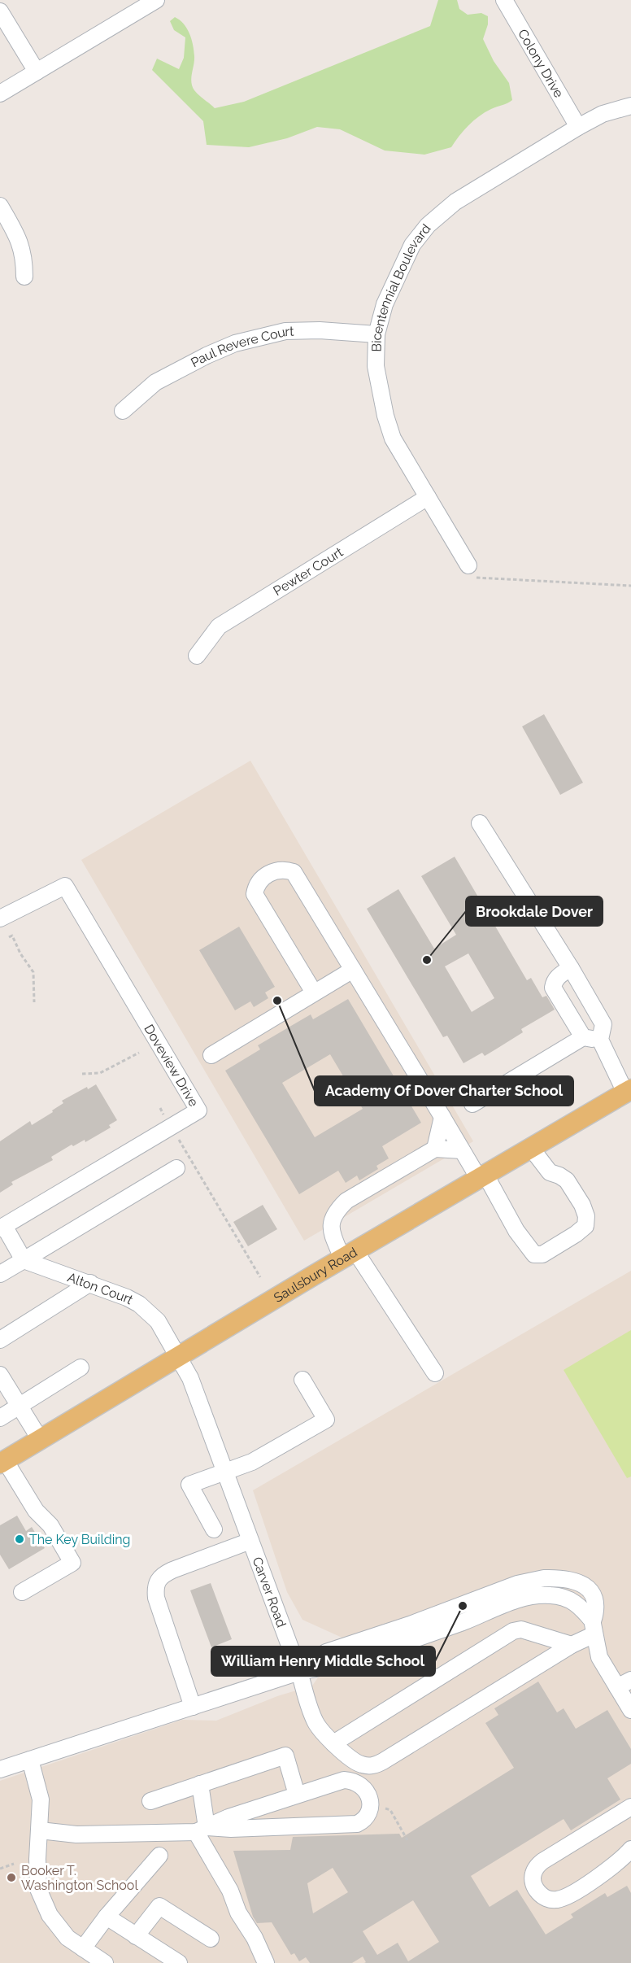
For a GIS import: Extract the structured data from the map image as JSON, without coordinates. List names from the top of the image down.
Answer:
{
  "streets": {
    "main road": ["Saulsbury Road"],
    "street": [
      "Colony Drive",
      "Bicentennial Boulevard",
      "Paul Revere Court",
      "Pewter Court",
      "Doveview Drive",
      "Alton Court",
      "Carver Road"
    ]
  },
  "crossings": [
    ["Colony Drive", "Bicentennial Boulevard"],
    ["Bicentennial Boulevard", "Paul Revere Court"],
    ["Bicentennial Boulevard", "Pewter Court"],
    ["Saulsbury Road", "Alton Court"],
    ["Saulsbury Road", "Carver Road"],
    ["Alton Court", "Carver Road"]
  ],
  "places": [
    "Brookdale Dover",
    "Academy Of Dover Charter School",
    "The Key Building",
    "William Henry Middle School",
    "Booker T. Washington School"
  ]
}
